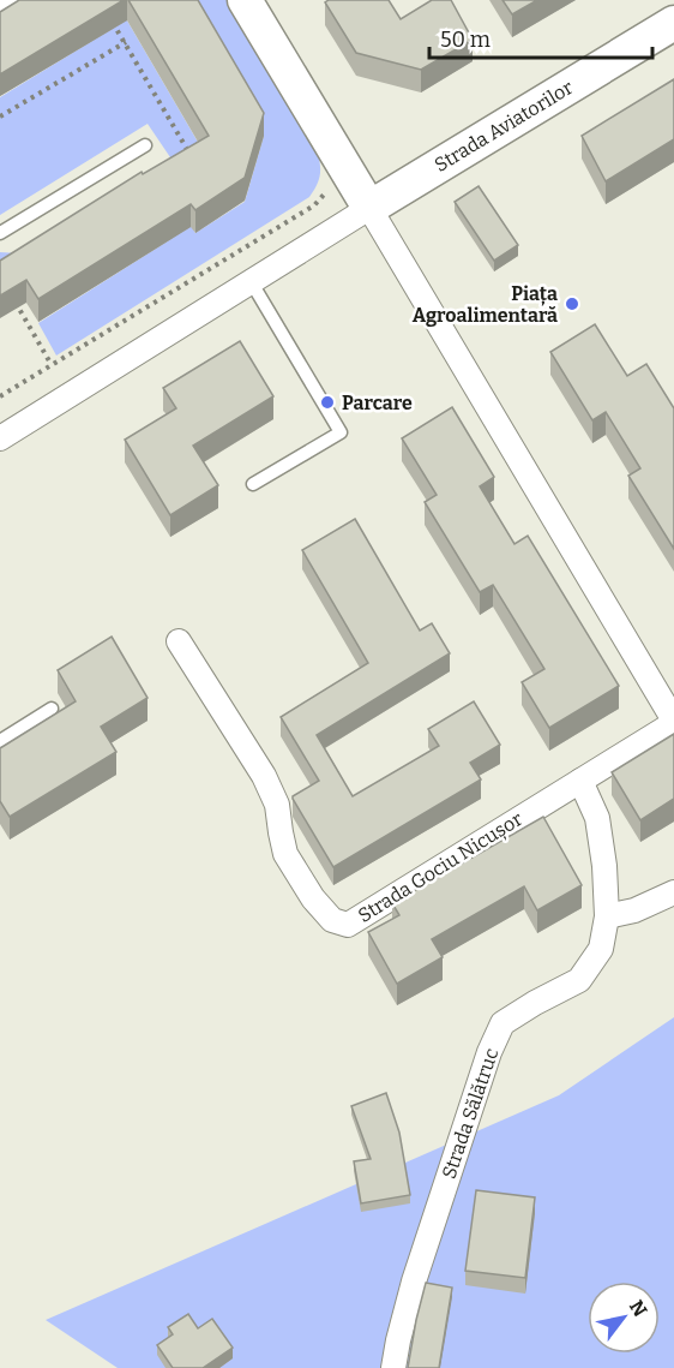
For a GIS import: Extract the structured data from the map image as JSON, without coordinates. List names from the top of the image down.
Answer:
{
  "streets": {
    "street": ["Strada Aviatorilor", "Strada Gociu Nicușor", "Strada Sălătruc"]
  },
  "crossings": [
    ["Strada Aviatorilor", "Strada Gociu Nicușor"],
    ["Strada Gociu Nicușor", "Strada Sălătruc"]
  ],
  "places": ["Piața Agroalimentară", "Parcare"],
  "scale_bar": "50 m",
  "north": "top right"
}
